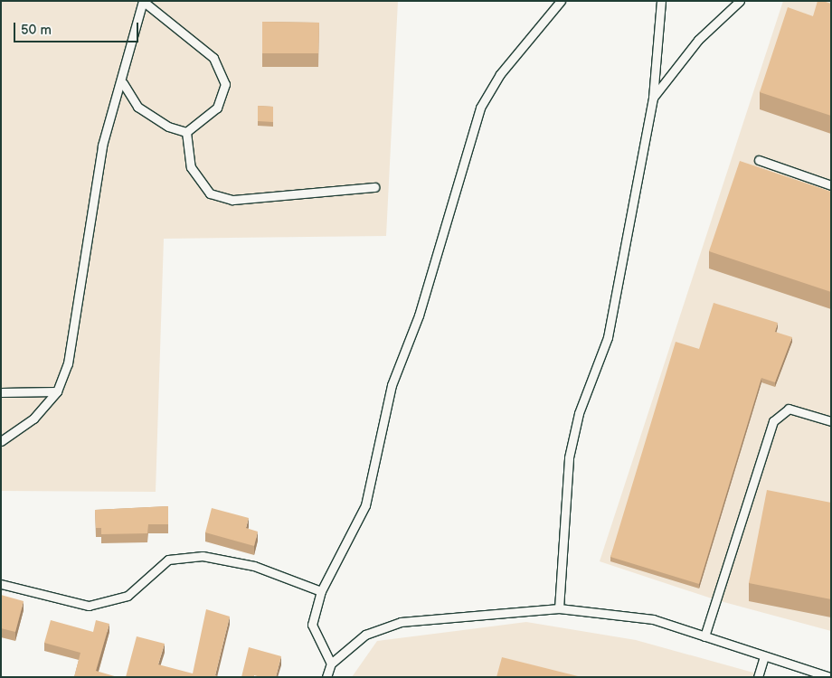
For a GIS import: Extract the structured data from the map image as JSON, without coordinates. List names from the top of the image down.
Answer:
{
  "scale_bar": "50 m"
}
